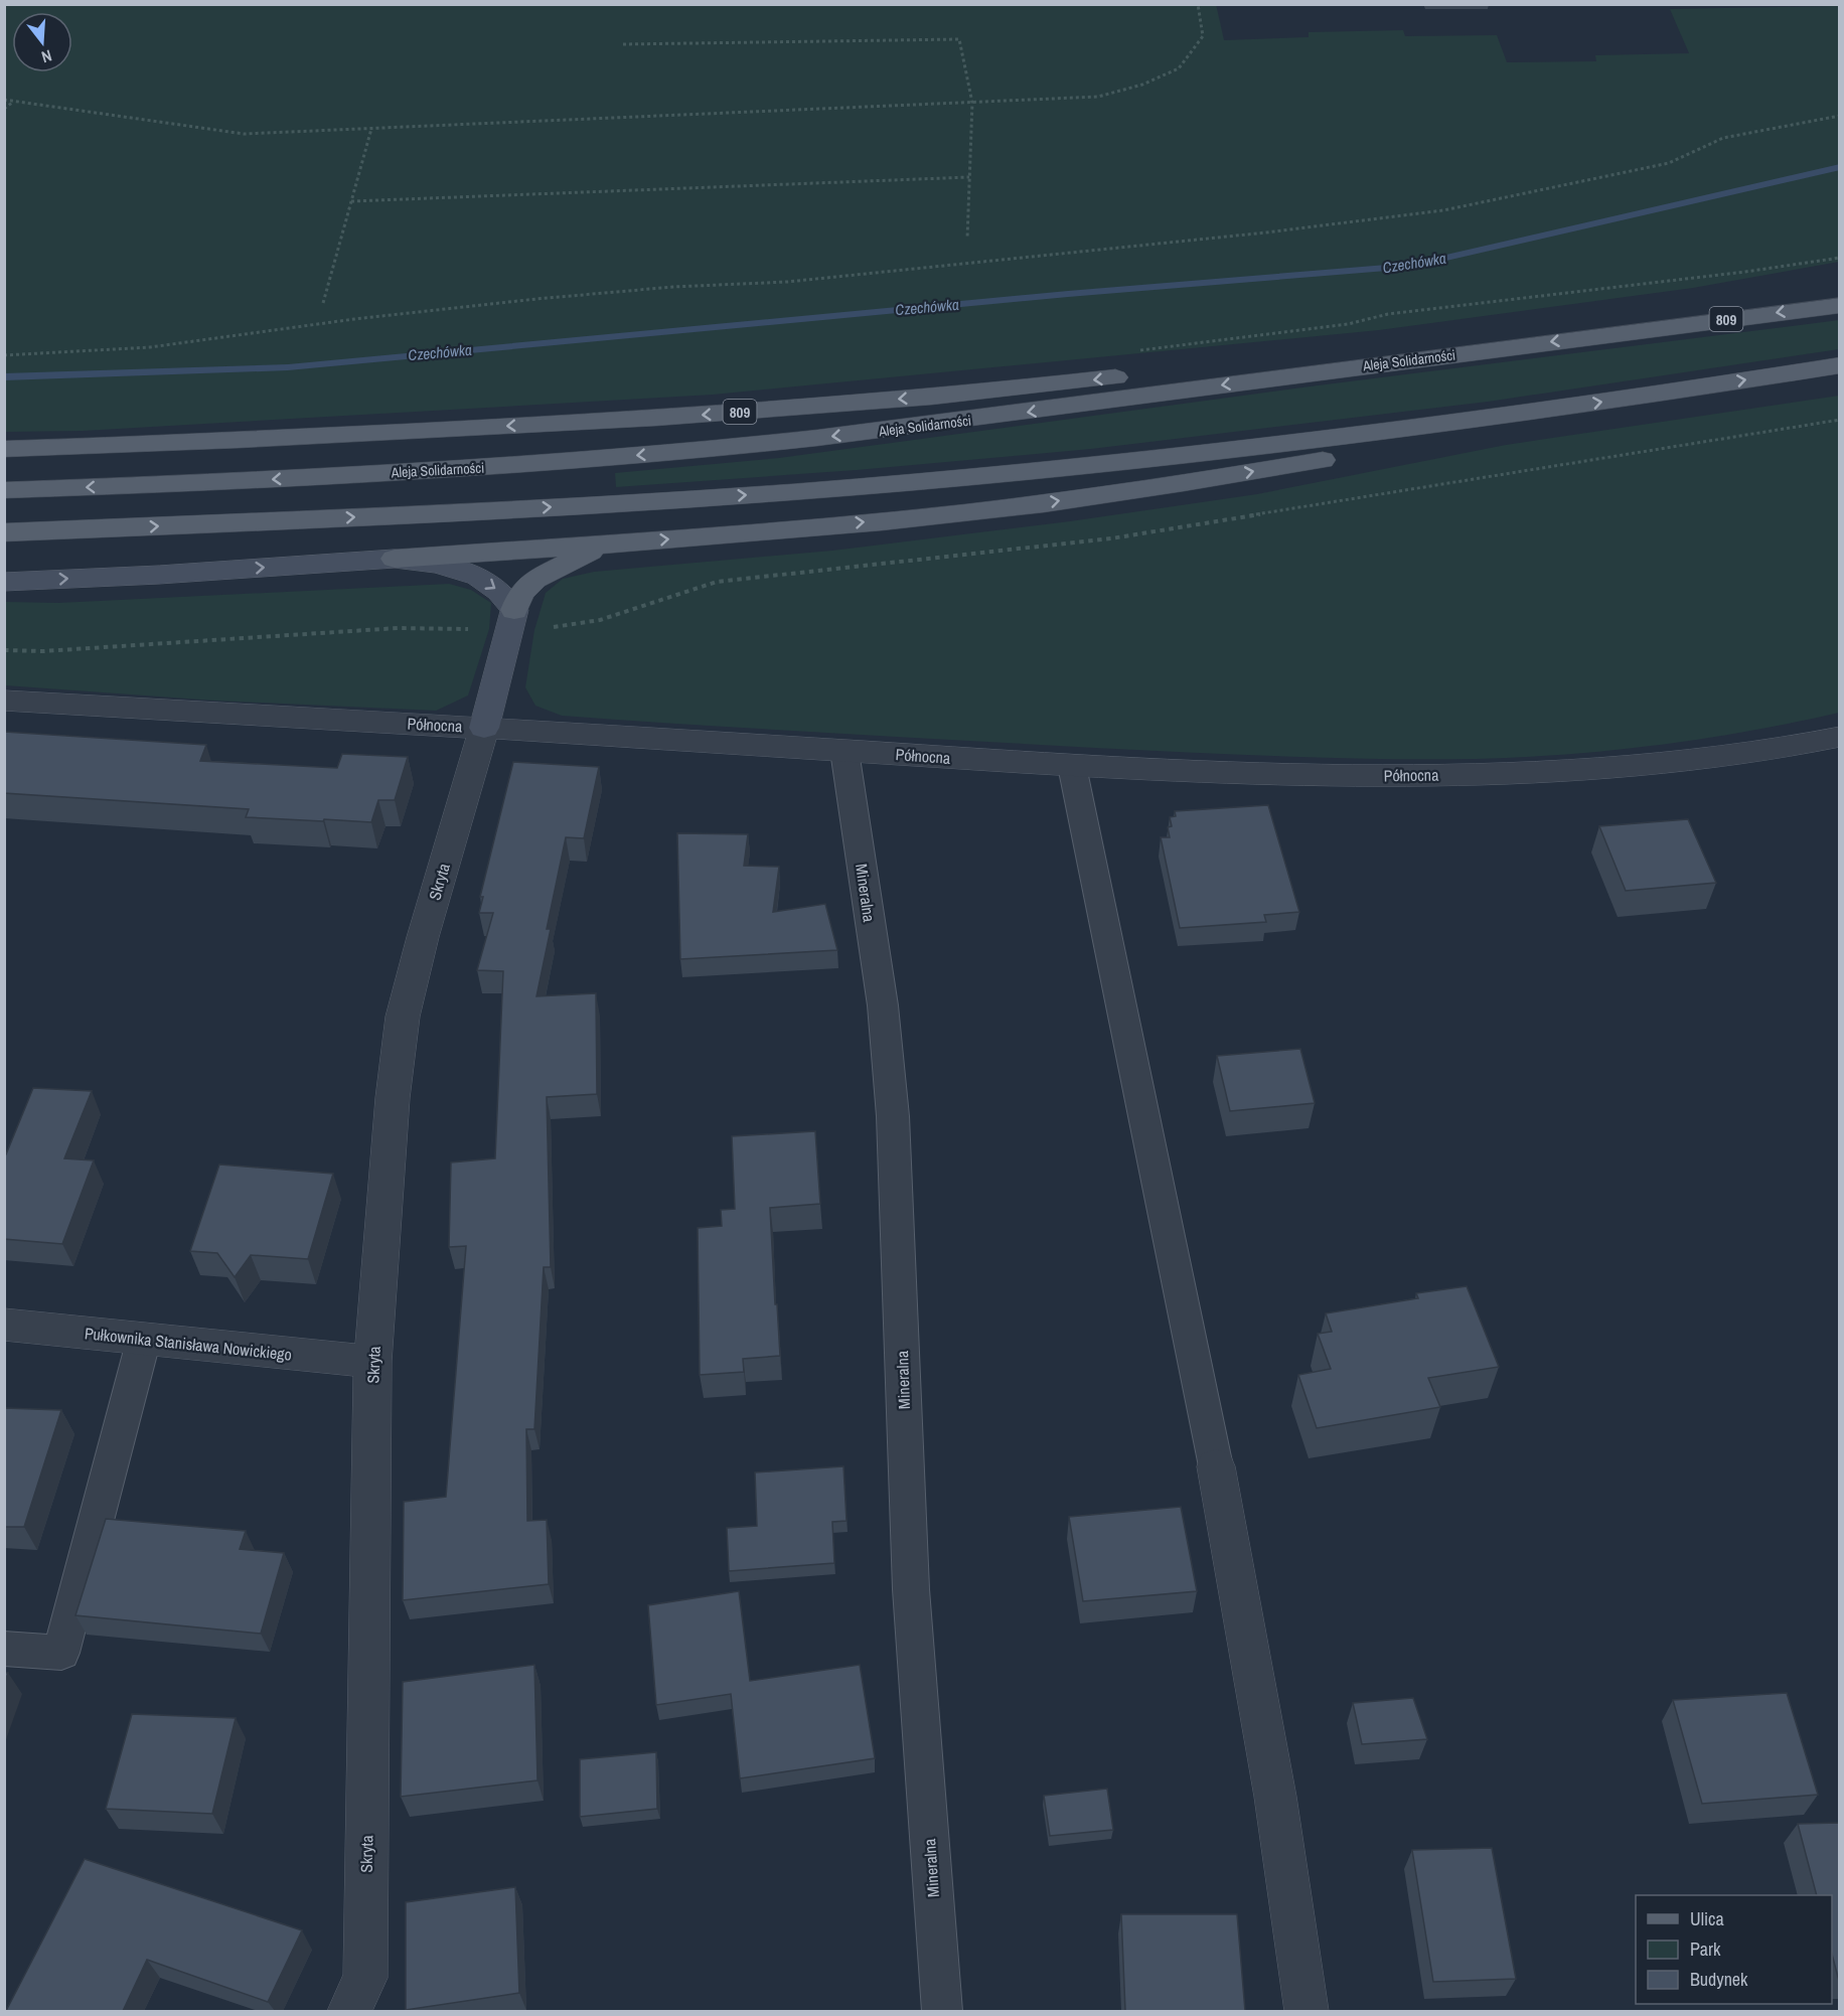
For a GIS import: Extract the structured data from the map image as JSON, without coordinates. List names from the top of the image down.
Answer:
{
  "streets": {
    "main road": ["809", "Aleja Solidarności"],
    "street": ["Północna", "Skryta", "Pułkownika Stanisława Nowickiego"],
    "lane": ["Mineralna"]
  },
  "crossings": [
    ["809", "Aleja Solidarności"],
    ["Północna", "Skryta"],
    ["Północna", "Mineralna"],
    ["Skryta", "Pułkownika Stanisława Nowickiego"]
  ],
  "water": ["Czechówka"],
  "legend": ["Ulica", "Park", "Budynek"],
  "north": "bottom"
}
